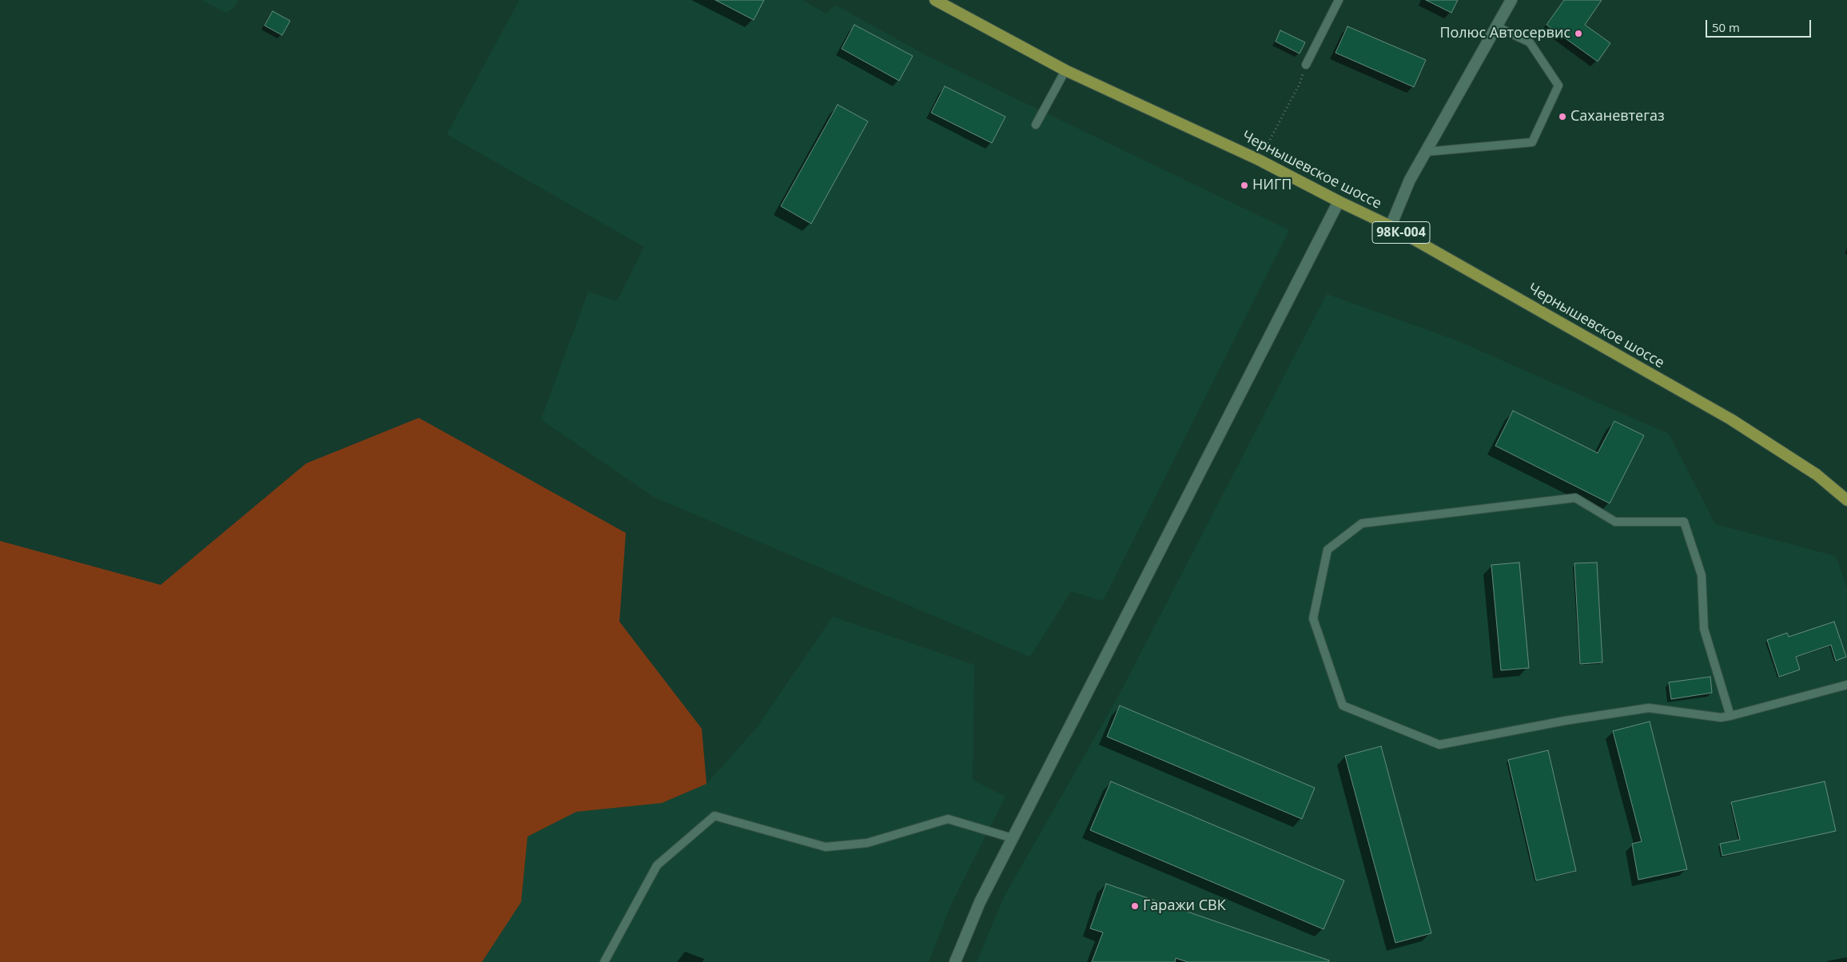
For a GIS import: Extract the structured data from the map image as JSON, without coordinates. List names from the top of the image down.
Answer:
{
  "streets": {
    "main road": ["Чернышевское шоссе", "98К-004"]
  },
  "places": [
    "Полюс Автосервис",
    "Саханевтегаз",
    "НИГП",
    "Гаражи СВК"
  ],
  "scale_bar": "50 m"
}
